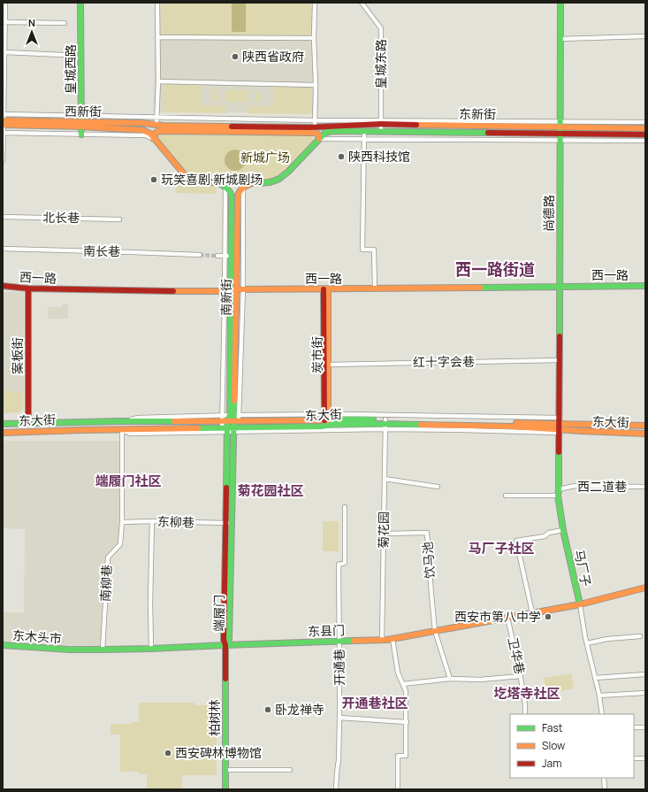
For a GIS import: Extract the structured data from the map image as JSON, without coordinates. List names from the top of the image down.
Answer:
{
  "streets": {
    "main road": [
      "皇城西路",
      "西新街",
      "东新街",
      "尚德路",
      "西一路",
      "南新街",
      "炭市街",
      "案板街",
      "东大街",
      "马厂子",
      "端履门",
      "东县门",
      "东木头市",
      "柏树林"
    ],
    "street": [
      "皇城东路",
      "北长巷",
      "南长巷",
      "红十字会巷",
      "西二道巷",
      "东柳巷",
      "菊花园",
      "饮马池",
      "南柳巷",
      "卫华巷",
      "开通巷"
    ]
  },
  "crossings": [
    ["皇城东路", "东新街"],
    ["皇城西路", "西新街"],
    ["西新街", "东新街"],
    ["西新街", "南新街"],
    ["东新街", "尚德路"],
    ["东新街", "南新街"],
    ["尚德路", "西一路"],
    ["尚德路", "红十字会巷"],
    ["尚德路", "东大街"],
    ["尚德路", "马厂子"],
    ["西一路", "南新街"],
    ["西一路", "炭市街"],
    ["西一路", "案板街"],
    ["南新街", "东大街"],
    ["南新街", "端履门"],
    ["炭市街", "红十字会巷"],
    ["炭市街", "东大街"],
    ["案板街", "东大街"],
    ["东大街", "菊花园"],
    ["东大街", "马厂子"],
    ["东大街", "南柳巷"],
    ["东大街", "端履门"],
    ["西二道巷", "马厂子"],
    ["东柳巷", "南柳巷"],
    ["东柳巷", "端履门"],
    ["菊花园", "饮马池"],
    ["菊花园", "东县门"],
    ["饮马池", "东县门"],
    ["马厂子", "东县门"],
    ["南柳巷", "东县门"],
    ["端履门", "东县门"],
    ["端履门", "柏树林"],
    ["东县门", "东木头市"],
    ["东县门", "卫华巷"],
    ["东县门", "开通巷"],
    ["东县门", "柏树林"]
  ],
  "districts": [
    "西一路街道",
    "端履门社区",
    "菊花园社区",
    "马厂子社区",
    "圪塔寺社区",
    "开通巷社区"
  ],
  "parks": ["新城广场"],
  "places": [
    "陕西省政府",
    "陕西科技馆",
    "玩笑喜剧·新城剧场",
    "西安市第八中学",
    "卧龙禅寺",
    "西安碑林博物馆"
  ],
  "legend": ["Fast", "Slow", "Jam"],
  "north": "top"
}
